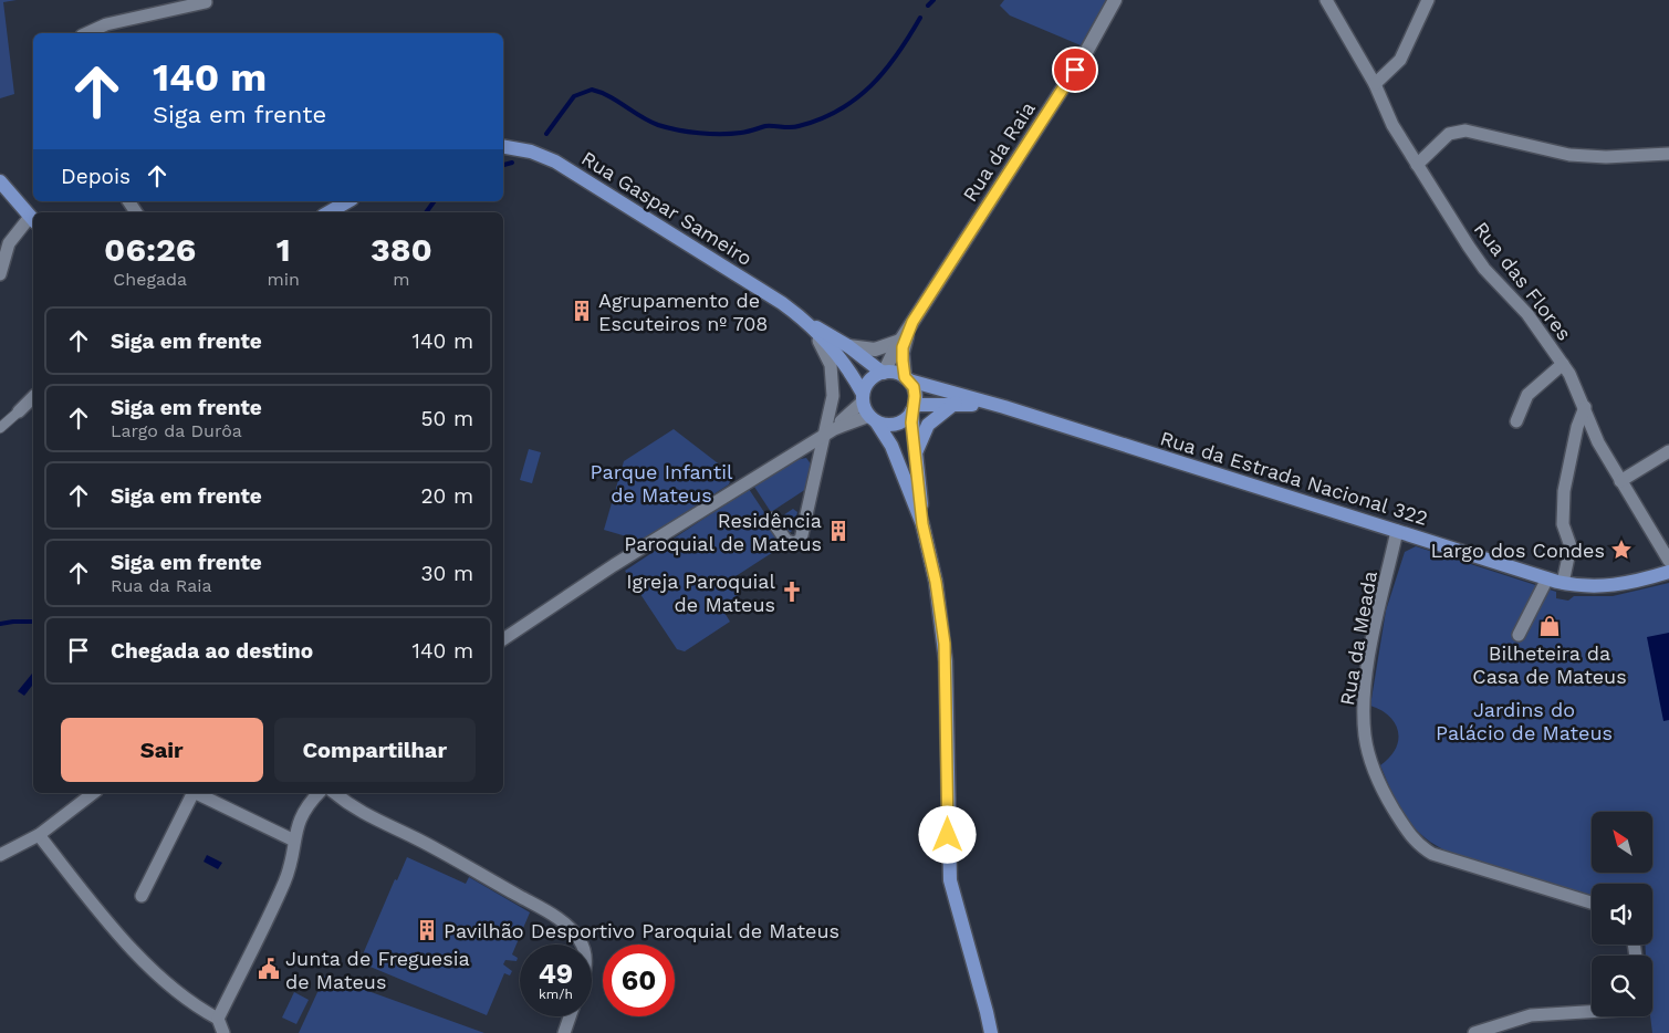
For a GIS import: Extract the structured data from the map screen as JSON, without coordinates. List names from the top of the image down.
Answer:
{
  "streets": {
    "main road": ["Rua da Raia", "Rua Gaspar Sameiro", "Rua da Estrada Nacional 322"],
    "street": ["Rua das Flores", "Rua da Meada"]
  },
  "crossings": [
    ["Rua da Estrada Nacional 322", "Rua da Meada"]
  ],
  "parks": ["Parque Infantil de Mateus", "Jardins do Palácio de Mateus"],
  "places": {
    "building": ["Agrupamento de Escuteiros nº 708", "Residência Paroquial de Mateus", "Pavilhão Desportivo Paroquial de Mateus"],
    "place": ["Largo dos Condes"],
    "church": ["Igreja Paroquial de Mateus"],
    "shop": ["Bilheteira da Casa de Mateus"],
    "public building": ["Junta de Freguesia de Mateus"]
  },
  "north": "top left",
  "page": {
    "turn": ["140 m", "Siga em frente"],
    "then": "Depois",
    "eta": [
      "06:26",
      "Chegada",
      "1",
      "min",
      "380",
      "m"
    ],
    "list": [
      {
        "name": "Siga em frente",
        "value": "140 m"
      },
      {
        "name": "Siga em frente",
        "note": "Largo da Durôa",
        "value": "50 m"
      },
      {
        "name": "Siga em frente",
        "value": "20 m"
      },
      {
        "name": "Siga em frente",
        "note": "Rua da Raia",
        "value": "30 m"
      },
      {
        "name": "Chegada ao destino",
        "value": "140 m"
      }
    ],
    "buttons": ["Sair", "Compartilhar"],
    "speed": "49 km/h",
    "limit": "60"
  }
}
